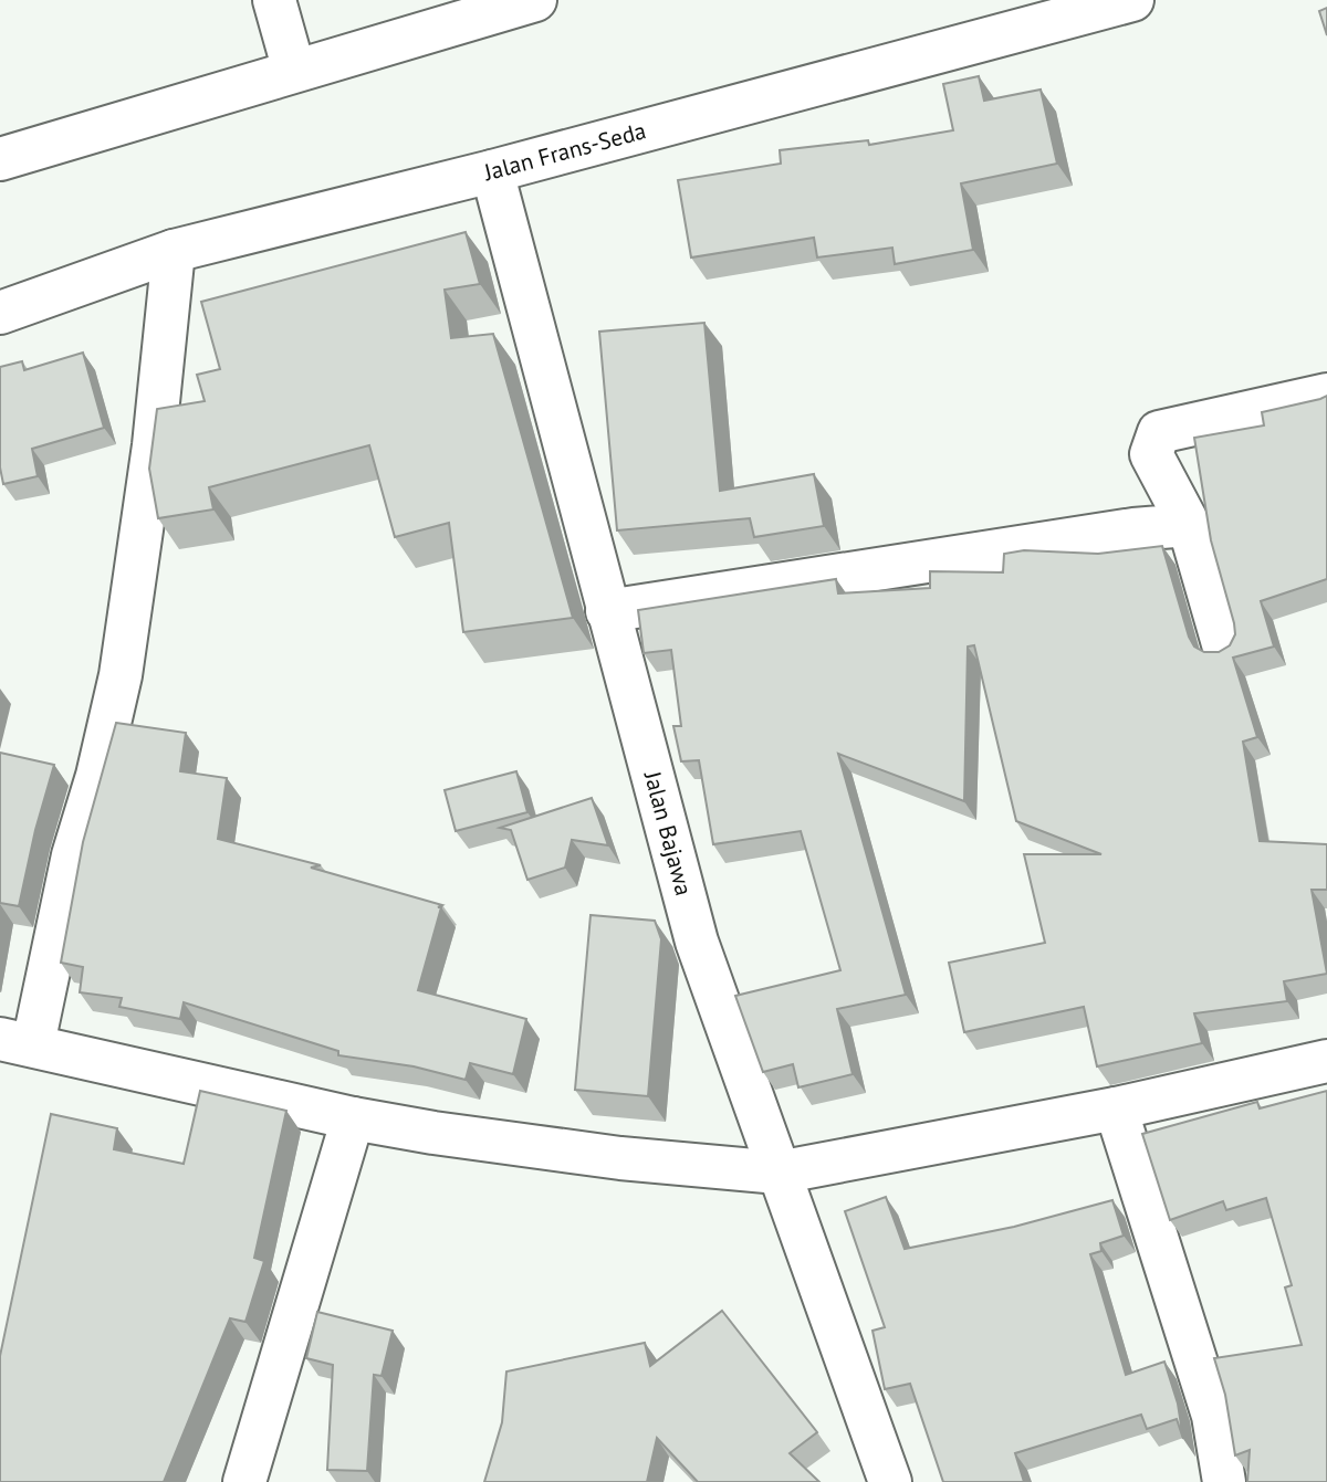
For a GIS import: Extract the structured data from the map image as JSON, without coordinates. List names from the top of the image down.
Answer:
{
  "streets": {
    "street": ["Jalan Frans-Seda", "Jalan Bajawa"]
  },
  "crossings": [
    ["Jalan Frans-Seda", "Jalan Bajawa"]
  ]
}
